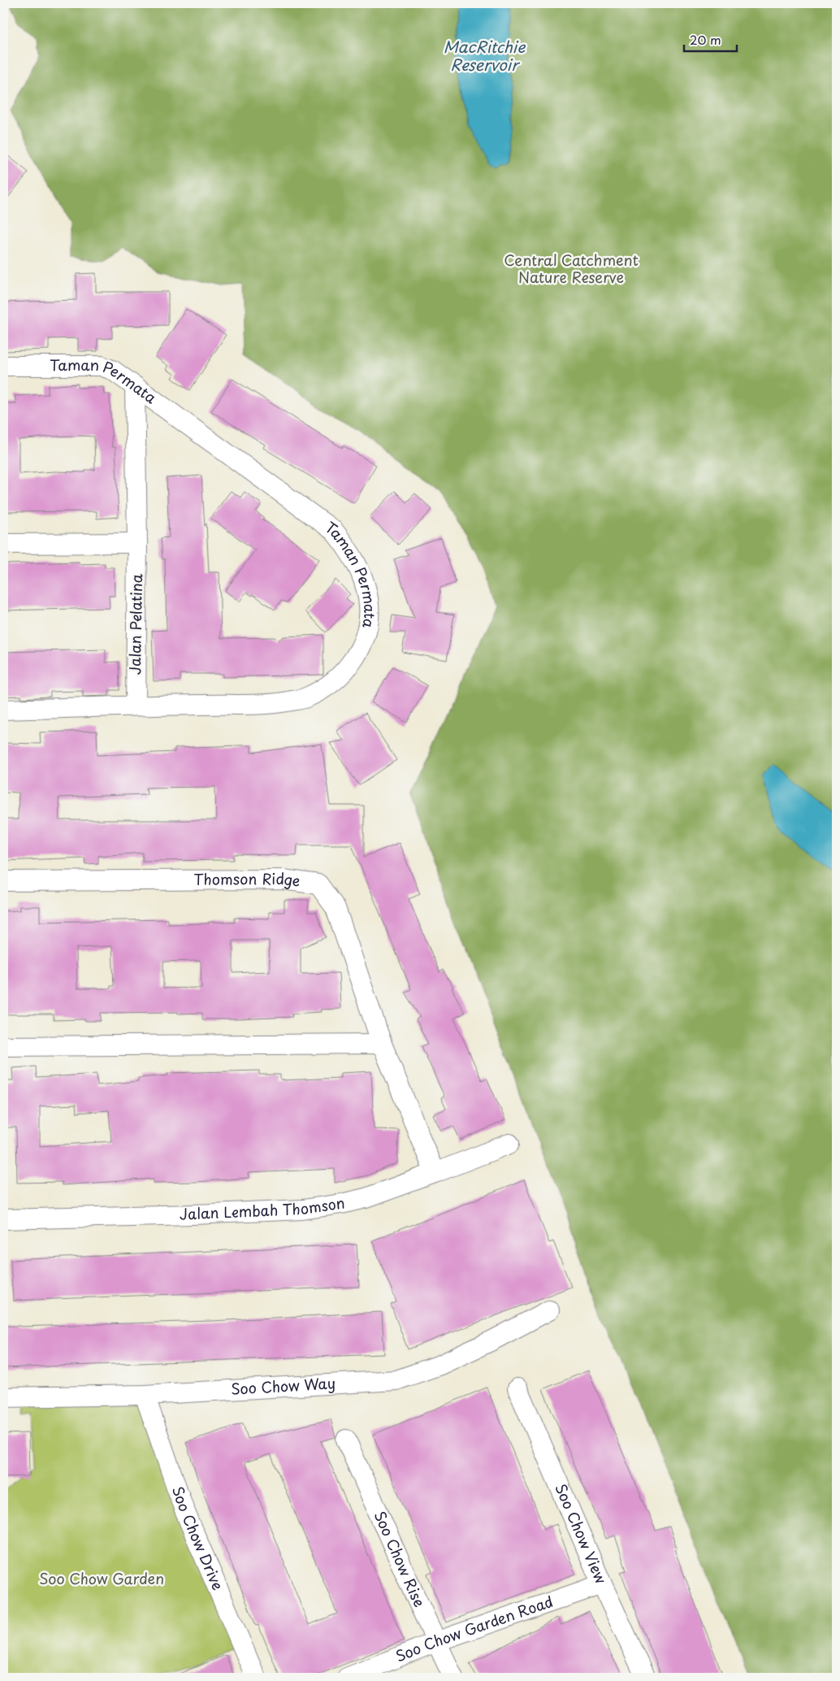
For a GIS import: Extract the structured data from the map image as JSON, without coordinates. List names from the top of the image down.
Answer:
{
  "streets": {
    "street": [
      "Taman Permata",
      "Jalan Pelatina",
      "Thomson Ridge",
      "Jalan Lembah Thomson",
      "Soo Chow Way",
      "Soo Chow View",
      "Soo Chow Drive",
      "Soo Chow Rise",
      "Soo Chow Garden Road"
    ]
  },
  "crossings": [
    ["Taman Permata", "Jalan Pelatina"],
    ["Thomson Ridge", "Jalan Lembah Thomson"],
    ["Soo Chow Way", "Soo Chow Drive"],
    ["Soo Chow View", "Soo Chow Garden Road"],
    ["Soo Chow Rise", "Soo Chow Garden Road"]
  ],
  "water": ["MacRitchie Reservoir"],
  "parks": ["Central Catchment Nature Reserve", "Soo Chow Garden"],
  "scale_bar": "20 m"
}
